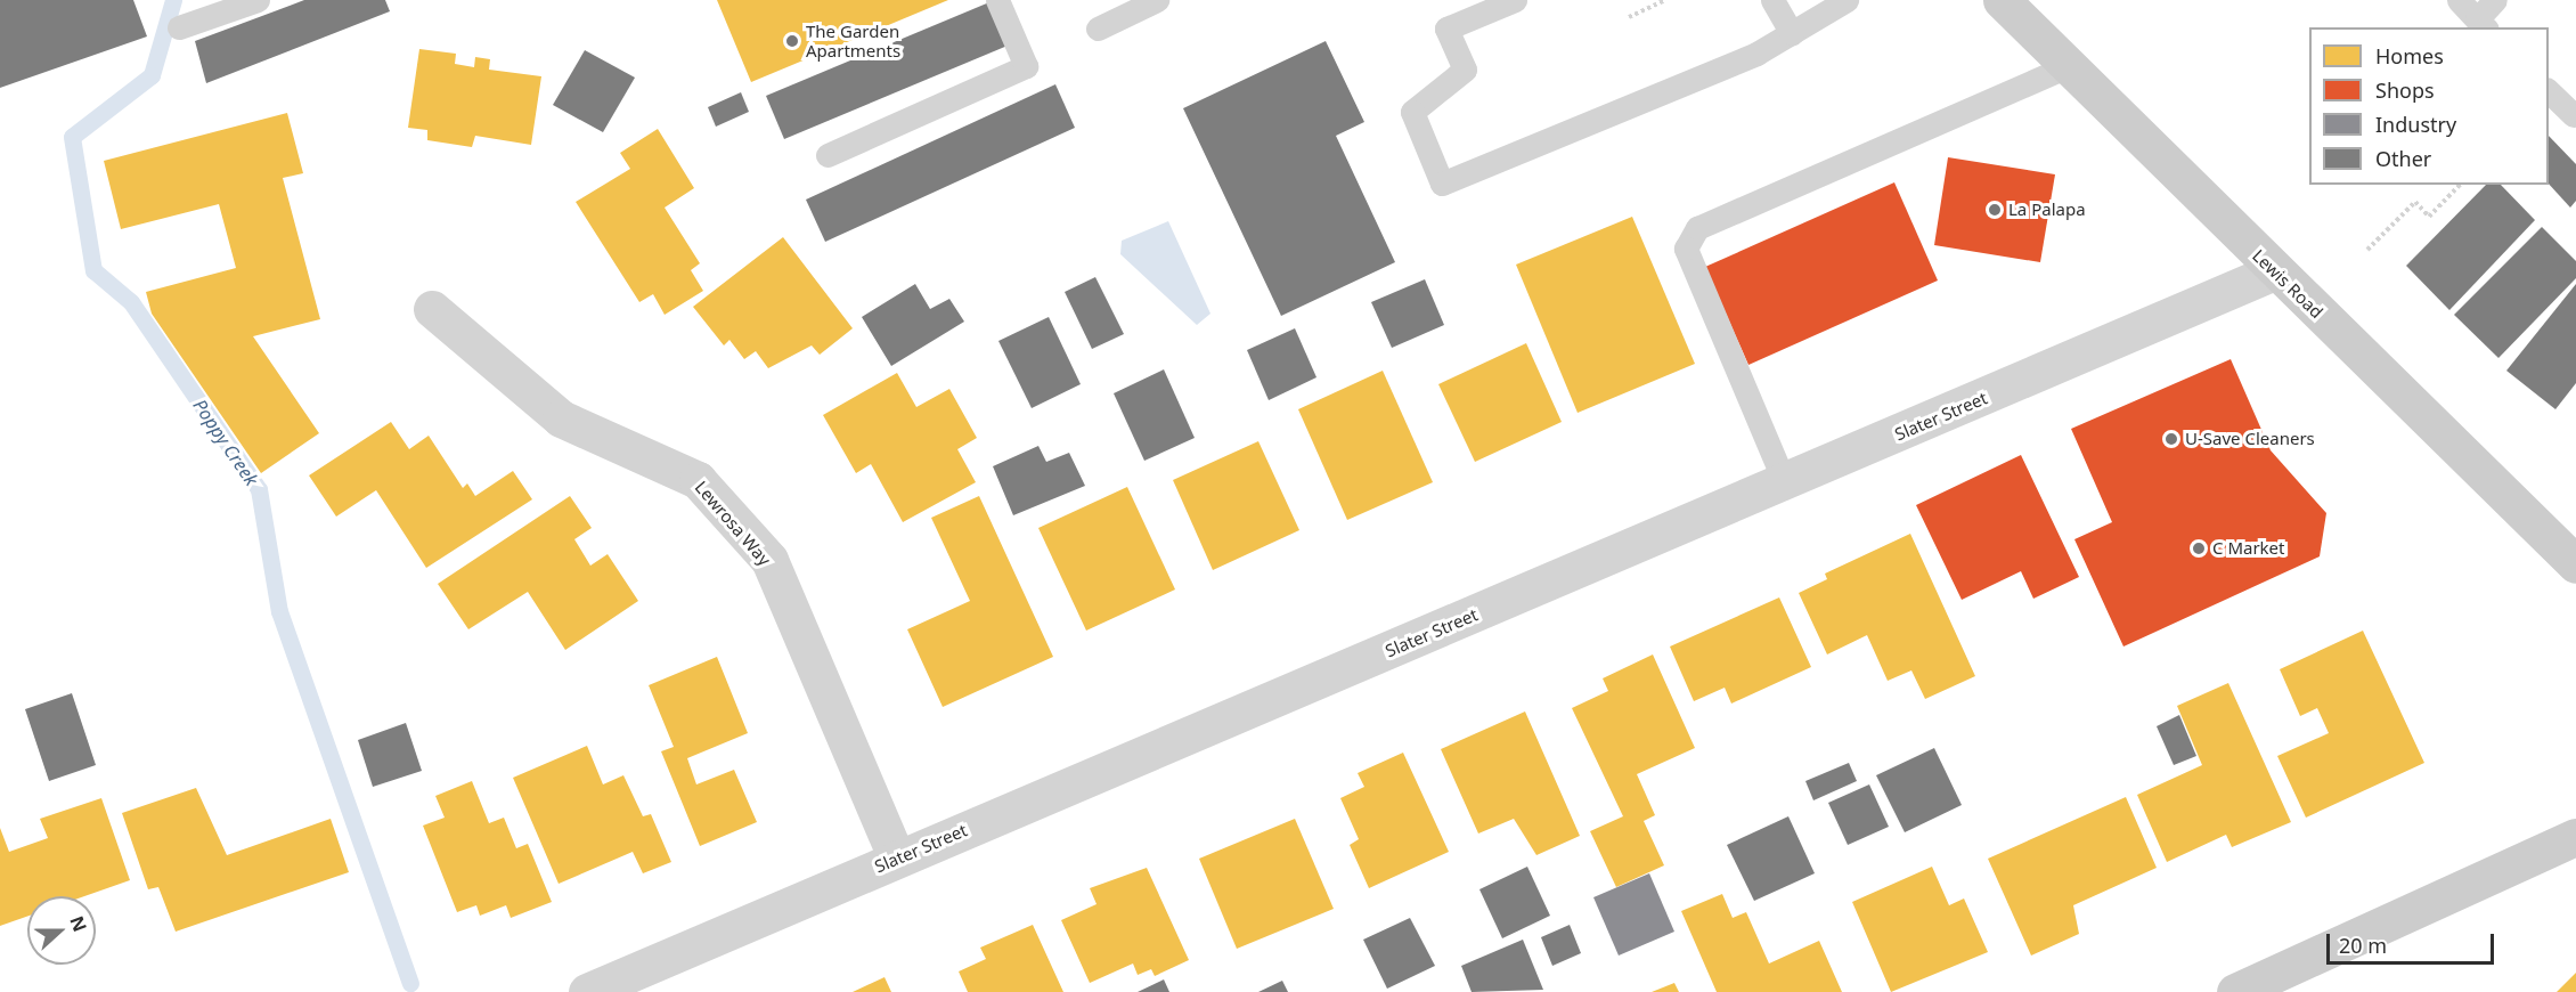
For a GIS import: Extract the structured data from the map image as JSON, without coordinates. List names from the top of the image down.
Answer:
{
  "streets": {
    "main road": ["Lewis Road"],
    "street": ["Slater Street", "Lewrosa Way"]
  },
  "crossings": [
    ["Lewis Road", "Slater Street"],
    ["Slater Street", "Lewrosa Way"]
  ],
  "water": ["Poppy Creek"],
  "places": [
    "The Garden Apartments",
    "La Palapa",
    "U-Save Cleaners",
    "C Market"
  ],
  "legend": [
    "Homes",
    "Shops",
    "Industry",
    "Other"
  ],
  "scale_bar": "20 m",
  "north": "right"
}
